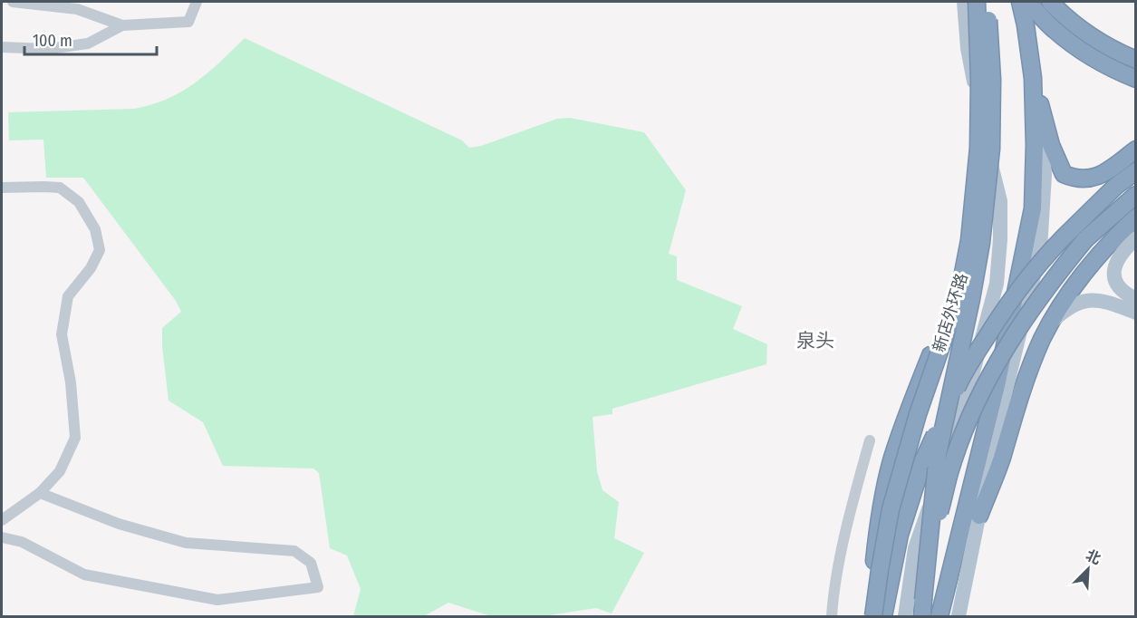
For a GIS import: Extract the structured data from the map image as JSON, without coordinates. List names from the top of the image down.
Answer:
{
  "streets": {
    "highway": ["新店外环路"]
  },
  "districts": ["泉头"],
  "scale_bar": "100 m",
  "north": "top right"
}
